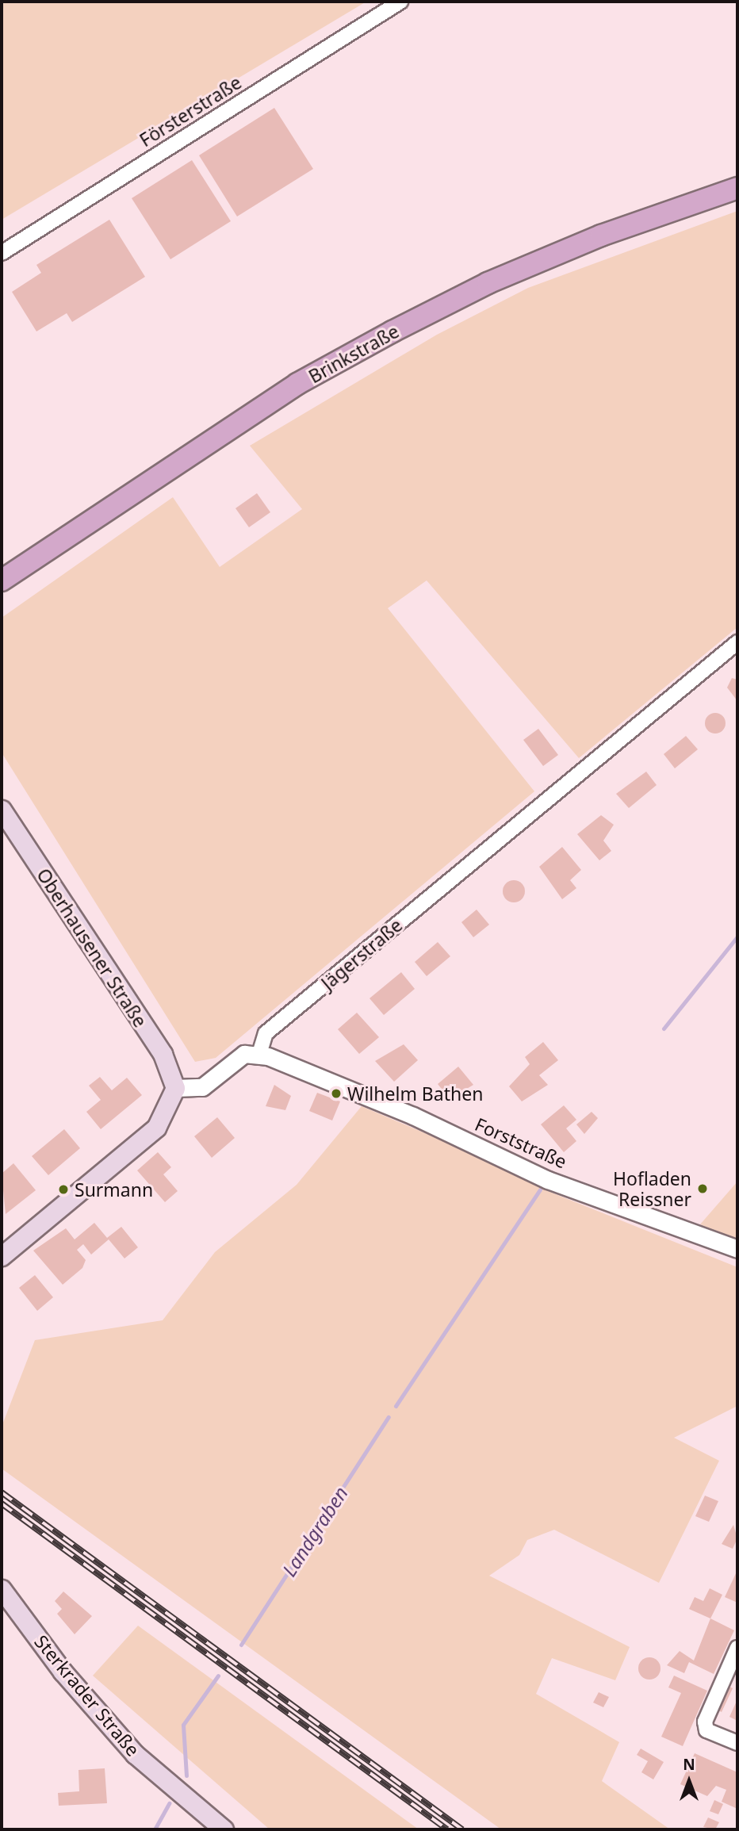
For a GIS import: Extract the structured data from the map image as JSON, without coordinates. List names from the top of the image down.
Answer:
{
  "streets": {
    "main road": ["Brinkstraße", "Oberhausener Straße", "Sterkrader Straße"],
    "street": ["Försterstraße", "Jägerstraße", "Forststraße"]
  },
  "crossings": [
    ["Jägerstraße", "Forststraße"]
  ],
  "water": ["Landgraben"],
  "places": ["Wilhelm Bathen", "Hofladen Reissner", "Surmann"],
  "north": "top"
}
